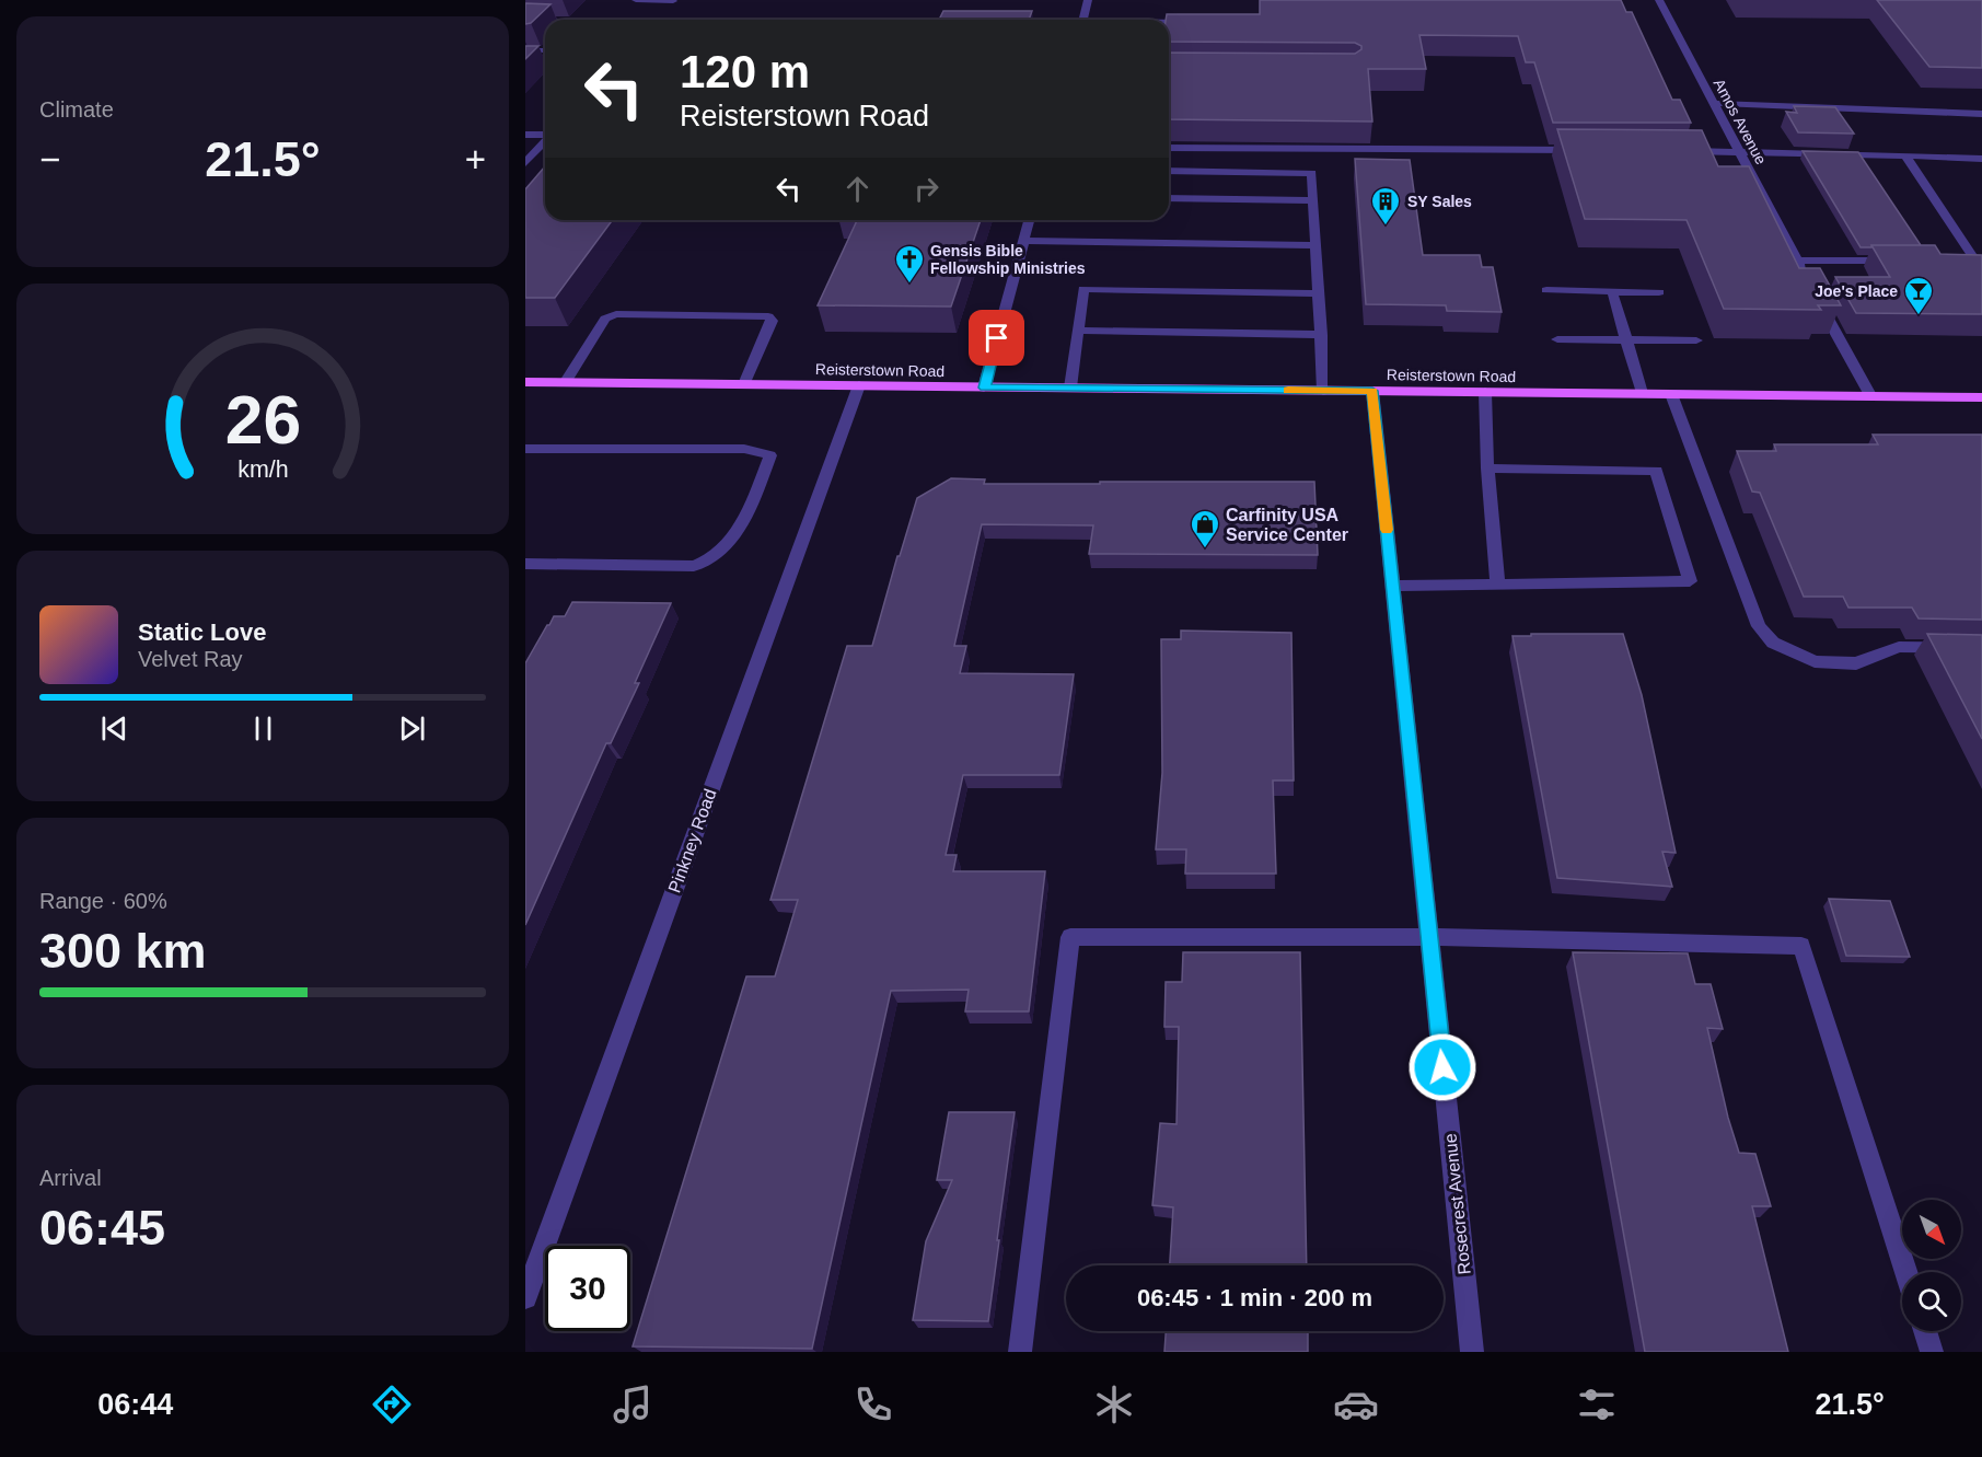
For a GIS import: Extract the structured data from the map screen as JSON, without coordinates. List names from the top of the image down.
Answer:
{
  "streets": {
    "main road": ["Reisterstown Road"],
    "street": ["Amos Avenue", "Pinkney Road", "Rosecrest Avenue"]
  },
  "crossings": [
    ["Reisterstown Road", "Pinkney Road"],
    ["Reisterstown Road", "Rosecrest Avenue"]
  ],
  "places": {
    "building": ["SY Sales"],
    "church": ["Gensis Bible Fellowship Ministries"],
    "bar": ["Joe's Place"],
    "shop": ["Carfinity USA Service Center"]
  },
  "north": "bottom right",
  "page": {
    "tile": [
      "Climate",
      ["Range · 60%", "300 km"],
      ["Arrival", "06:45"]
    ],
    "turn": ["120 m", "Reisterstown Road"],
    "heat": ["−", "21.5°", "+"],
    "song": ["Static Love", "Velvet Ray"],
    "limit": "30",
    "trip": "06:45 · 1 min · 200 m",
    "tabs": ["06:44", "21.5°"],
    "gauge": ["26", "km/h"]
  }
}
